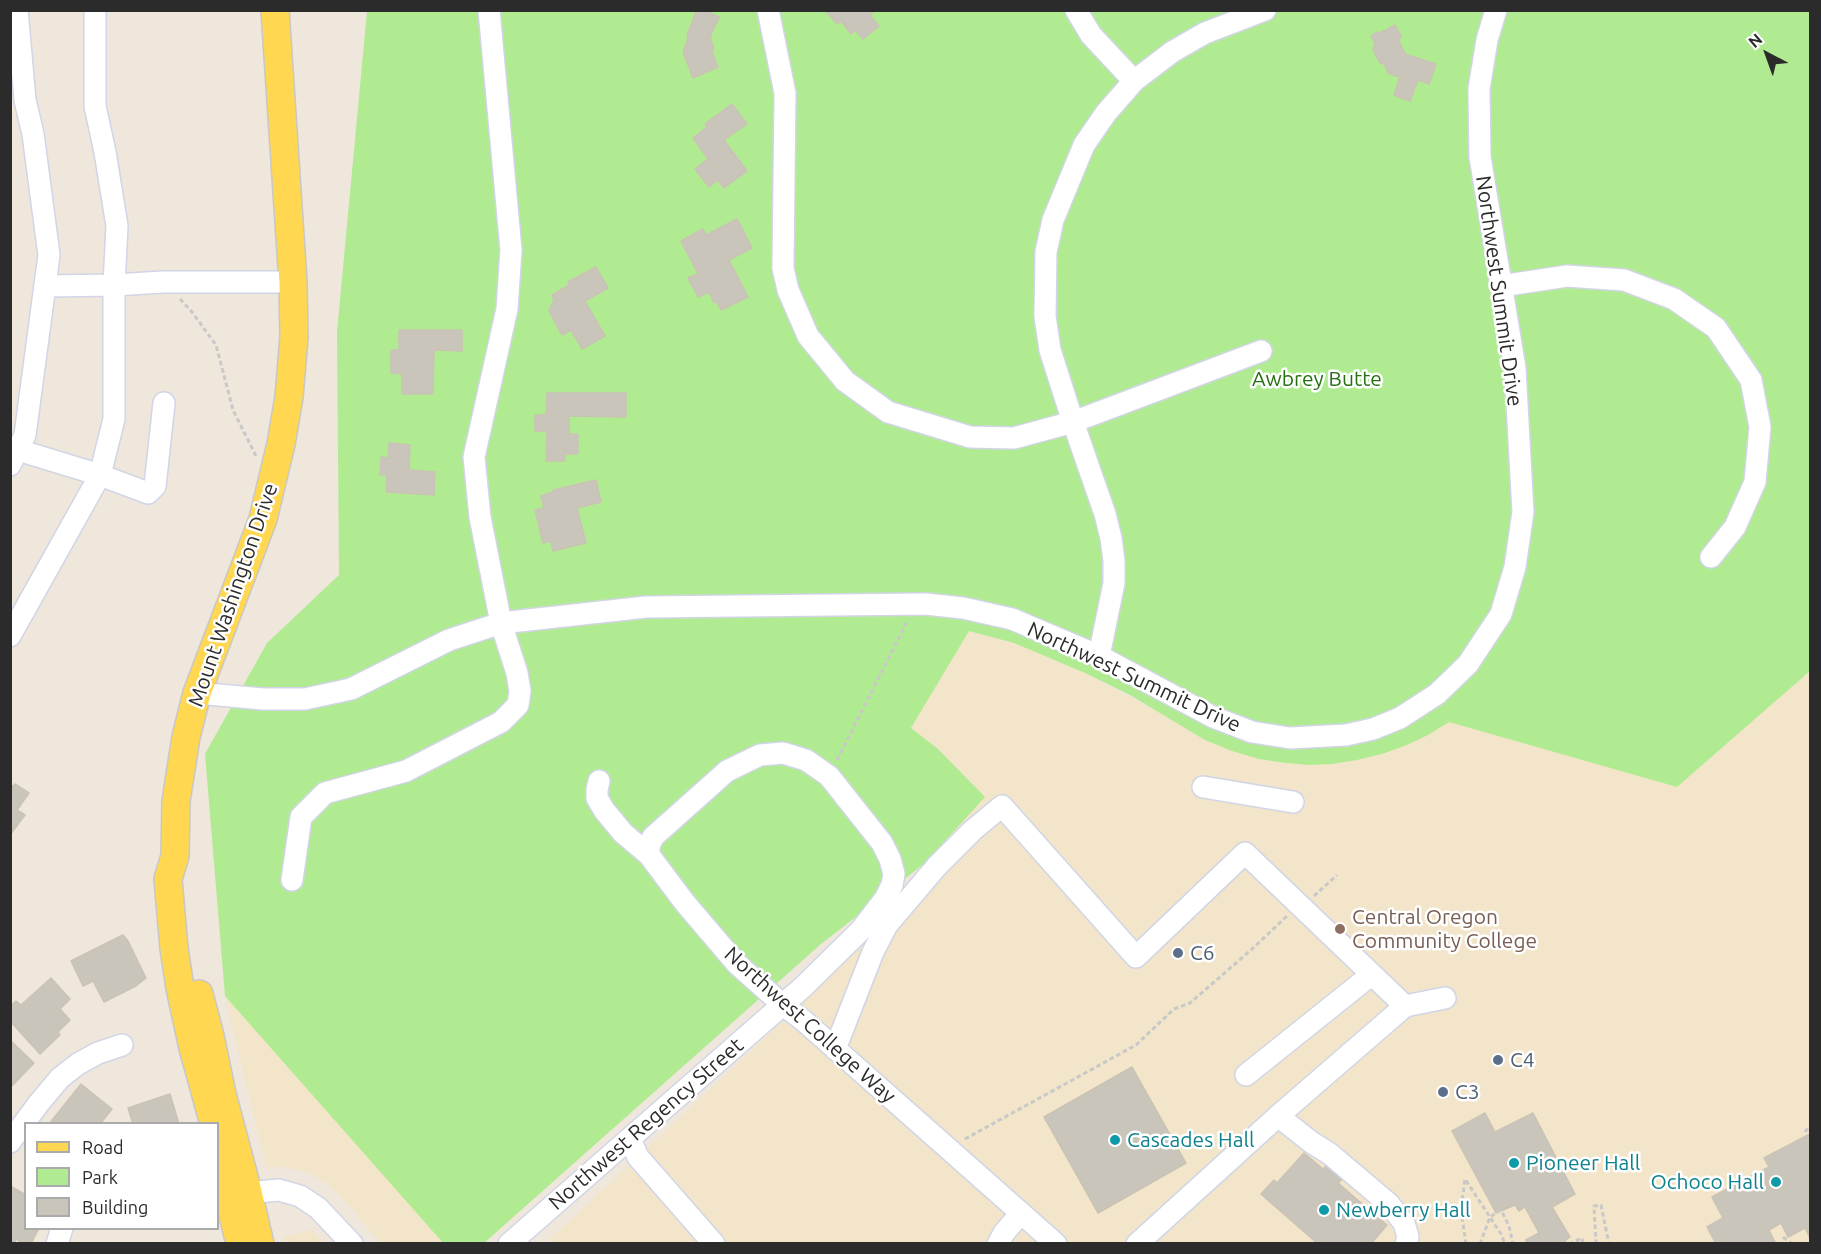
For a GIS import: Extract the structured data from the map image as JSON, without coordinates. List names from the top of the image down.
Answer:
{
  "streets": {
    "main road": ["Mount Washington Drive"],
    "street": ["Northwest Summit Drive", "Northwest College Way", "Northwest Regency Street"]
  },
  "crossings": [
    ["Northwest Summit Drive", "Mount Washington Drive"],
    ["Northwest College Way", "Northwest Regency Street"]
  ],
  "parks": ["Awbrey Butte"],
  "places": [
    "Central Oregon Community College",
    "C6",
    "C4",
    "C3",
    "Cascades Hall",
    "Pioneer Hall",
    "Ochoco Hall",
    "Newberry Hall"
  ],
  "legend": ["Road", "Park", "Building"],
  "north": "top left"
}
